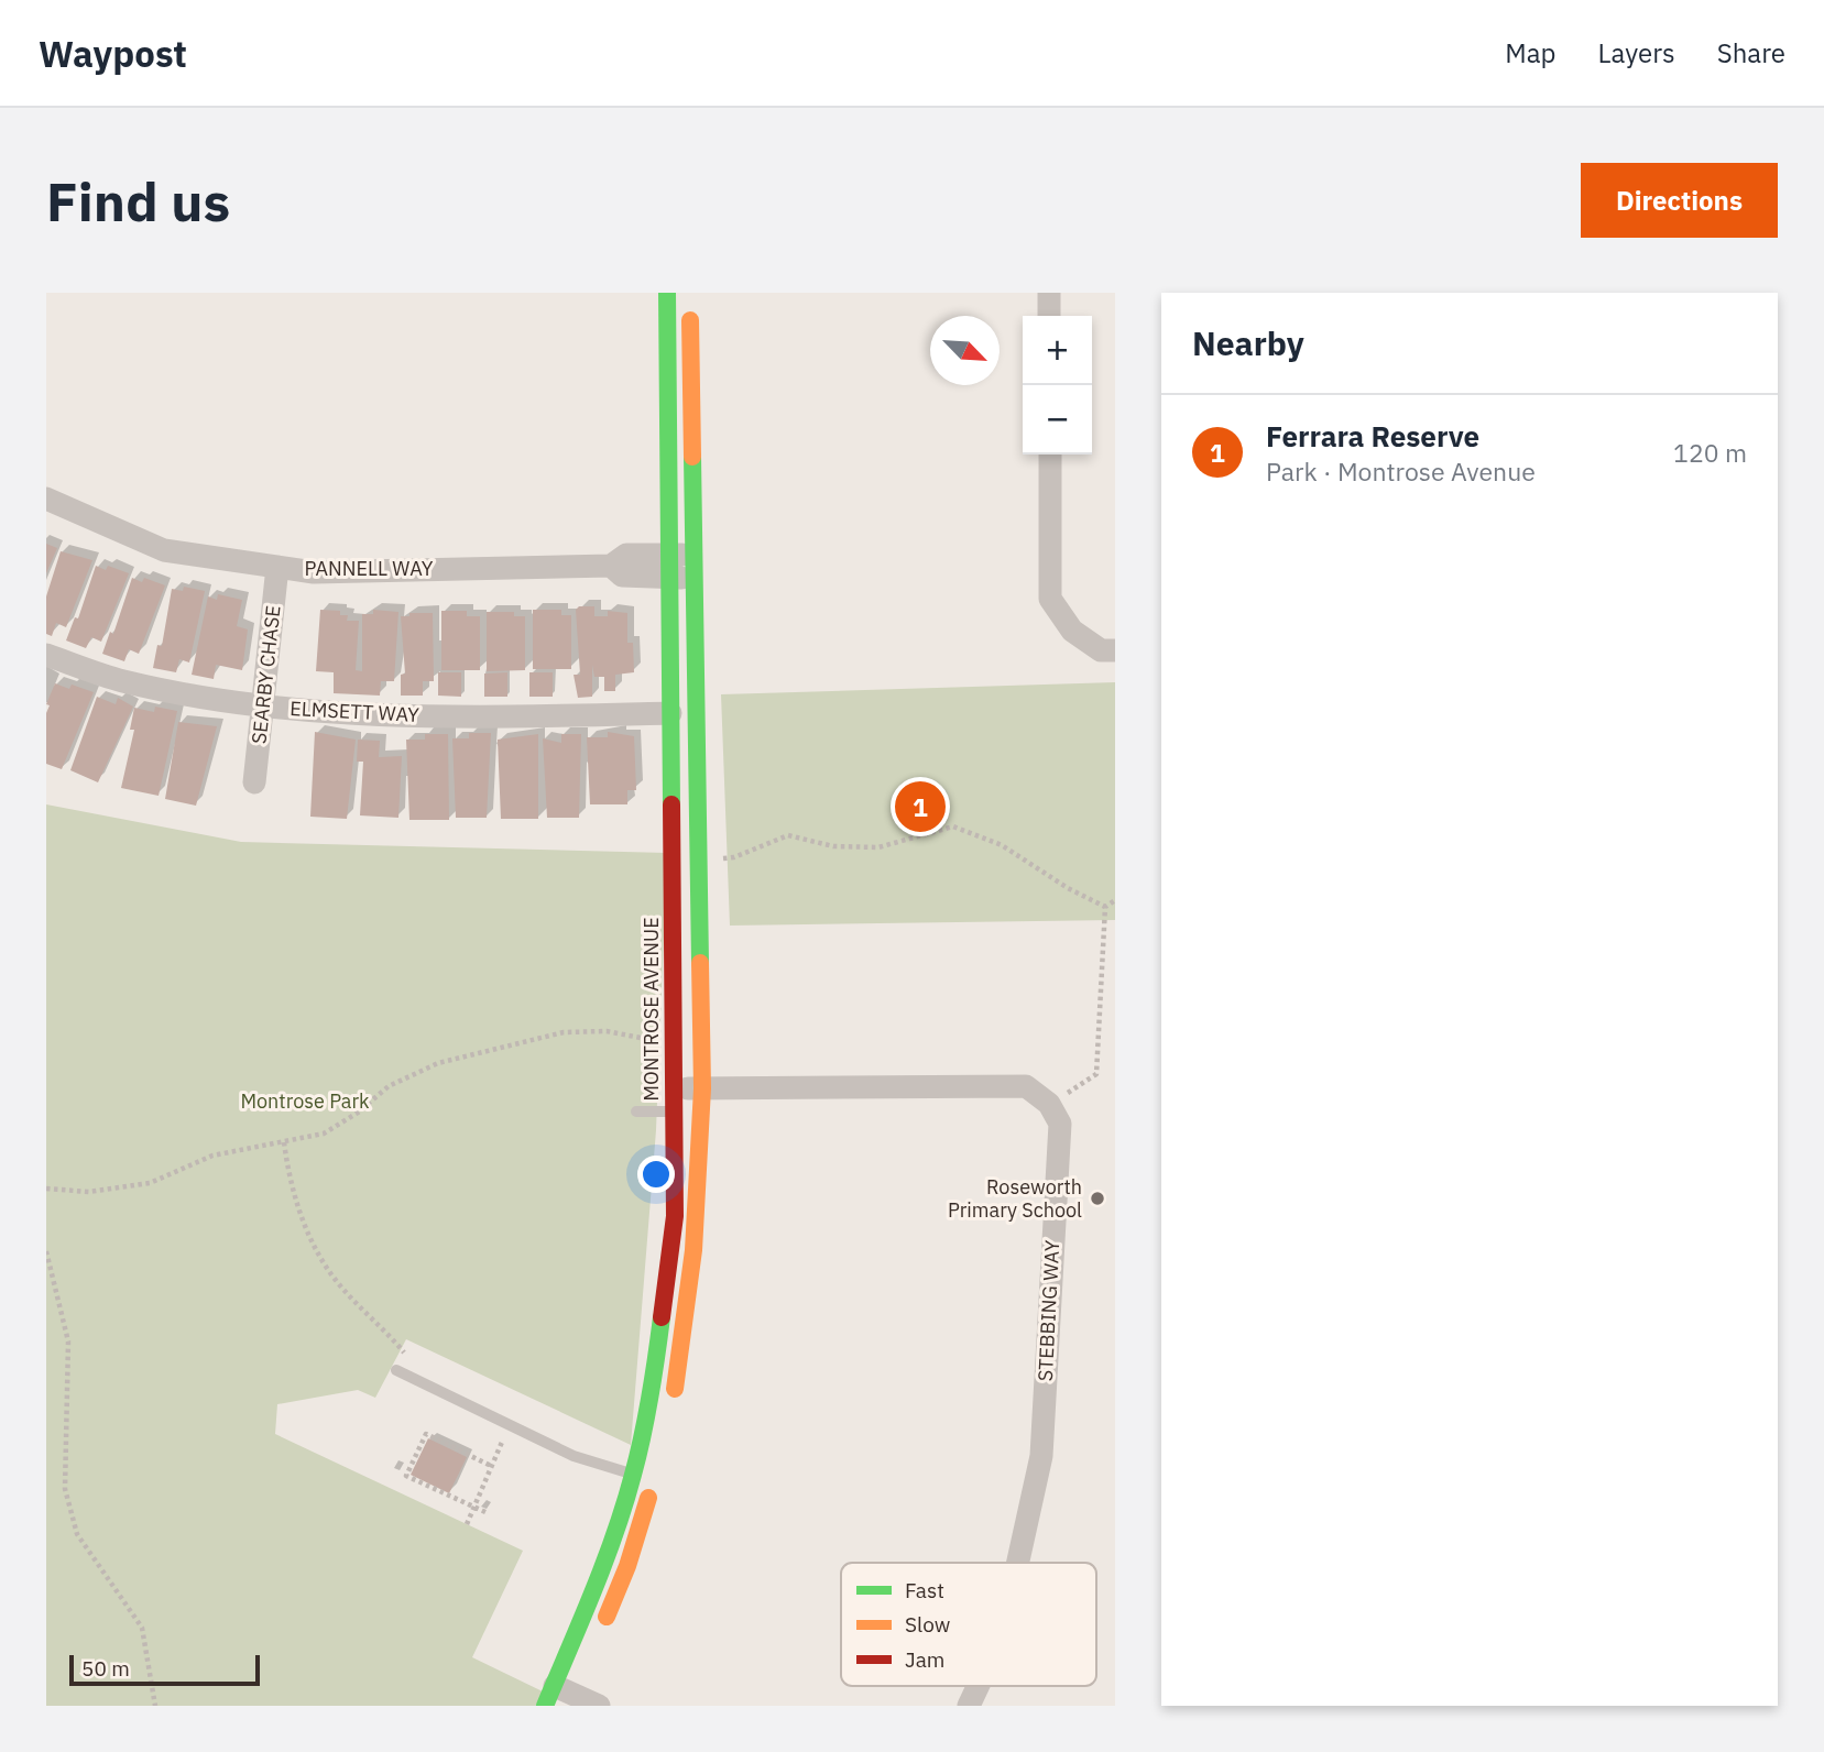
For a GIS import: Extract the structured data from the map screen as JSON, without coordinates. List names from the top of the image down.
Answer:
{
  "streets": {
    "street": [
      "PANNELL WAY",
      "SEARBY CHASE",
      "ELMSETT WAY",
      "MONTROSE AVENUE",
      "STEBBING WAY"
    ]
  },
  "crossings": [
    ["PANNELL WAY", "SEARBY CHASE"],
    ["PANNELL WAY", "MONTROSE AVENUE"],
    ["SEARBY CHASE", "ELMSETT WAY"],
    ["ELMSETT WAY", "MONTROSE AVENUE"]
  ],
  "parks": ["Montrose Park"],
  "places": ["Roseworth Primary School"],
  "legend": ["Fast", "Slow", "Jam"],
  "scale_bar": "50 m",
  "north": "bottom right",
  "page": {
    "header": "Waypost",
    "nav": ["Map", "Layers", "Share"],
    "buttons": "Directions",
    "title": "Find us",
    "heading": "Nearby",
    "map_buttons": ["+", "−"],
    "list": [
      {
        "mark": "1",
        "name": "Ferrara Reserve",
        "note": "Park · Montrose Avenue",
        "value": "120 m"
      }
    ],
    "pins": "1",
    "scale": "50 m"
  }
}
